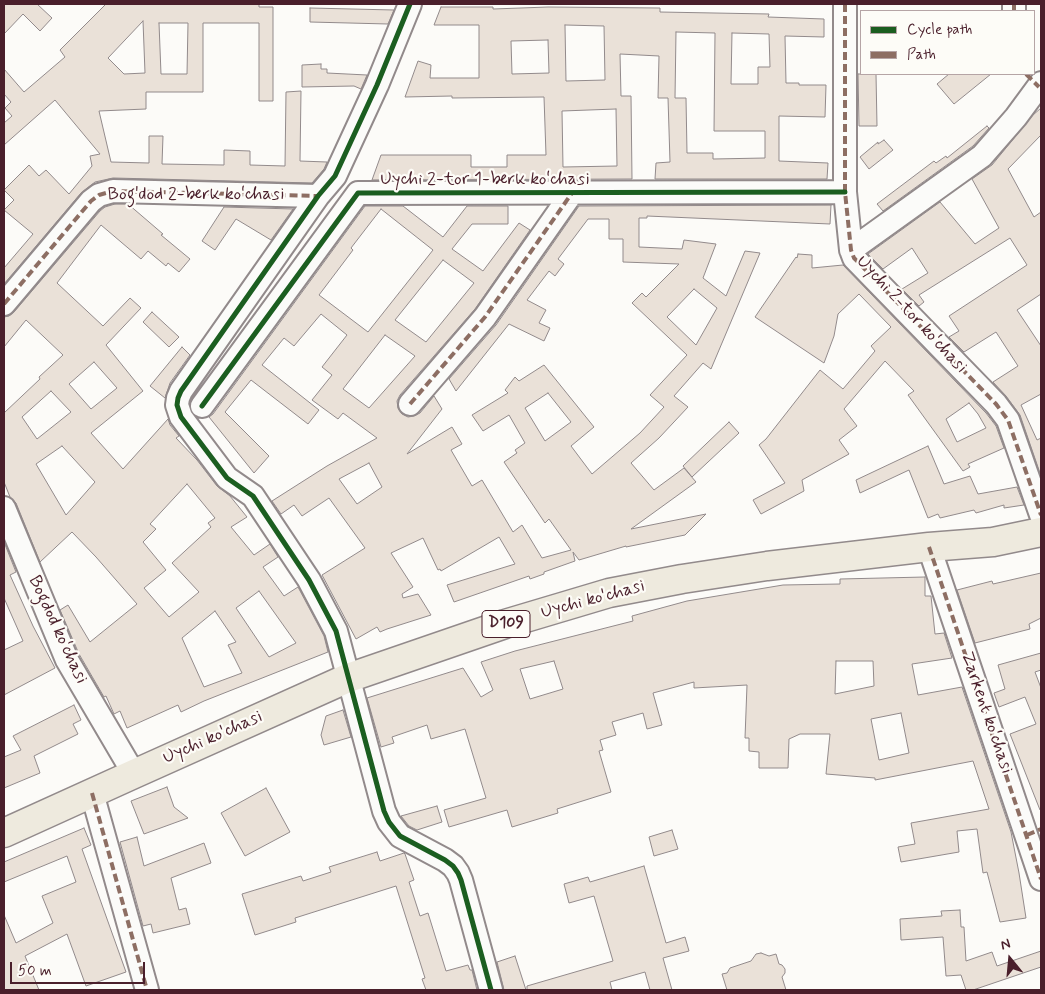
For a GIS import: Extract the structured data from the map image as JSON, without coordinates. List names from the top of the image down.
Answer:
{
  "streets": {
    "main road": ["Uychi ko'chasi", "D109"],
    "street": [
      "Uychi 2-tor 1-berk koʻchasi",
      "Bog'dod 2-berk koʻchasi",
      "Uychi 2-tor koʻchasi",
      "Bogdod koʻchasi",
      "Zarkent koʻchasi"
    ]
  },
  "crossings": [
    ["Uychi 2-tor 1-berk koʻchasi", "Uychi 2-tor koʻchasi"],
    ["Uychi ko'chasi", "Bogdod koʻchasi"],
    ["Uychi ko'chasi", "Zarkent koʻchasi"]
  ],
  "legend": ["Cycle path", "Path"],
  "scale_bar": "50 m",
  "north": "top"
}
